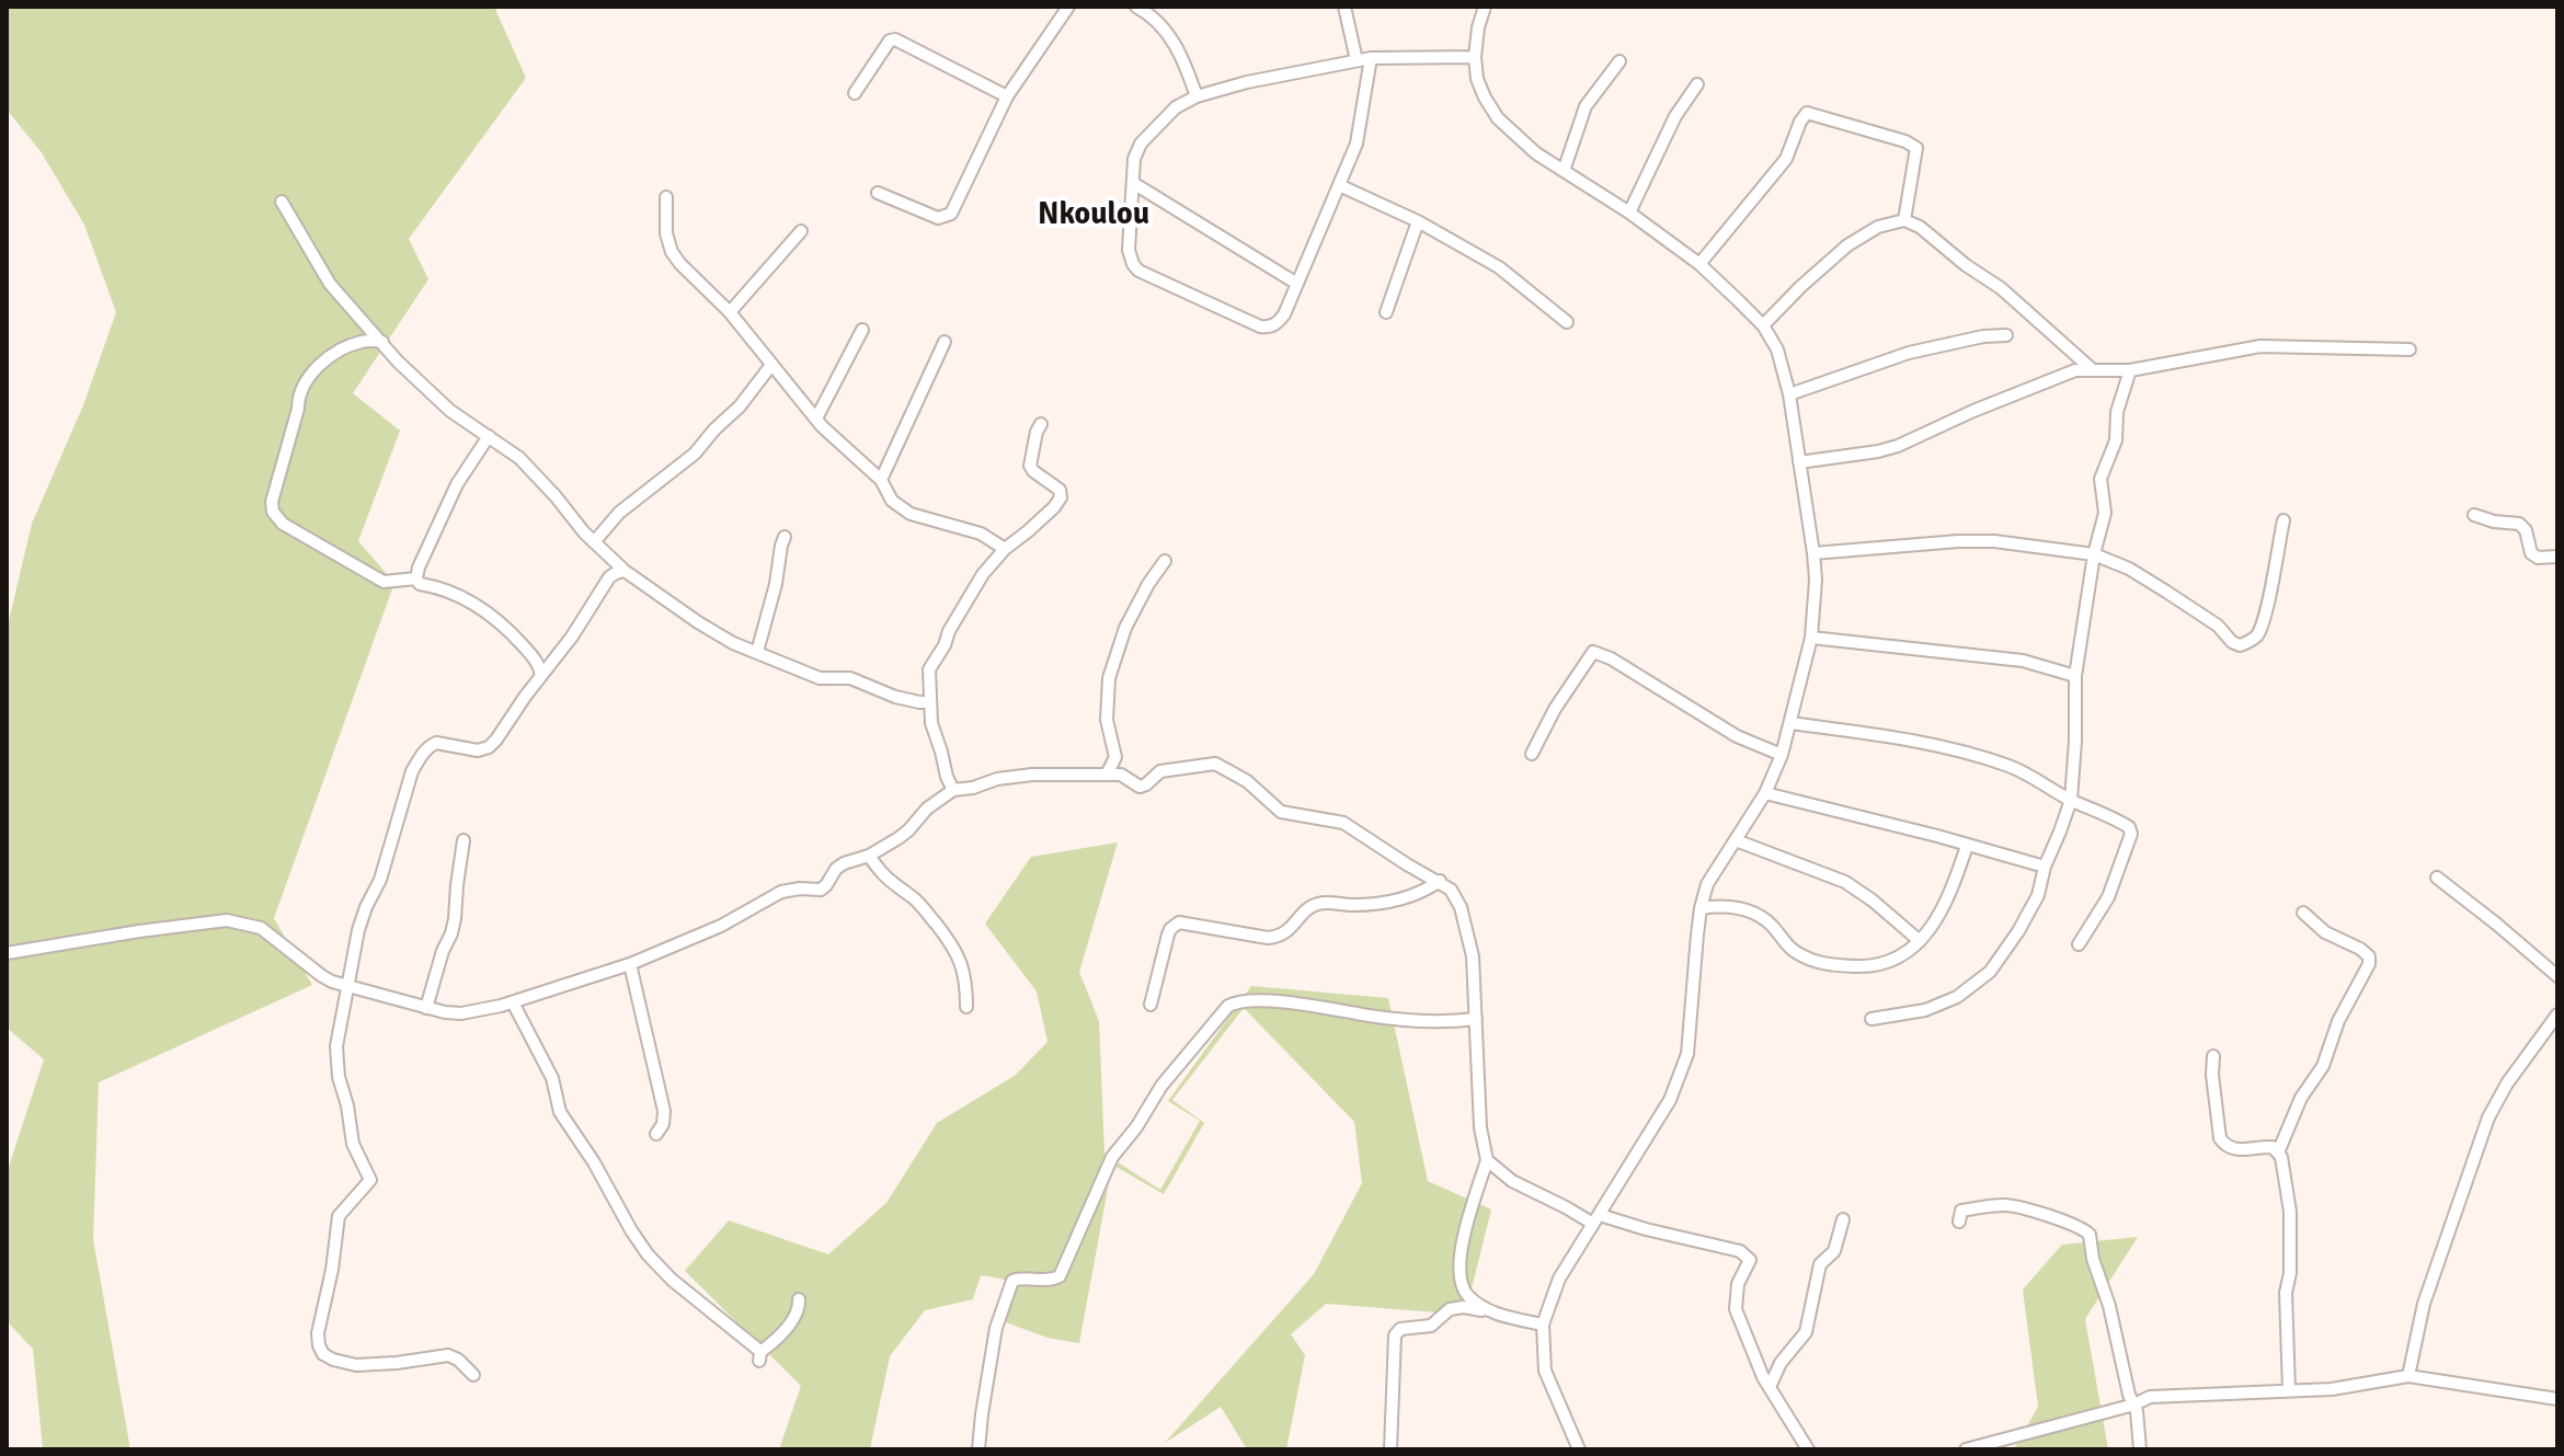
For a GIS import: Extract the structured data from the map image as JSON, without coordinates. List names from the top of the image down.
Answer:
{
  "districts": ["Nkoulou"]
}
